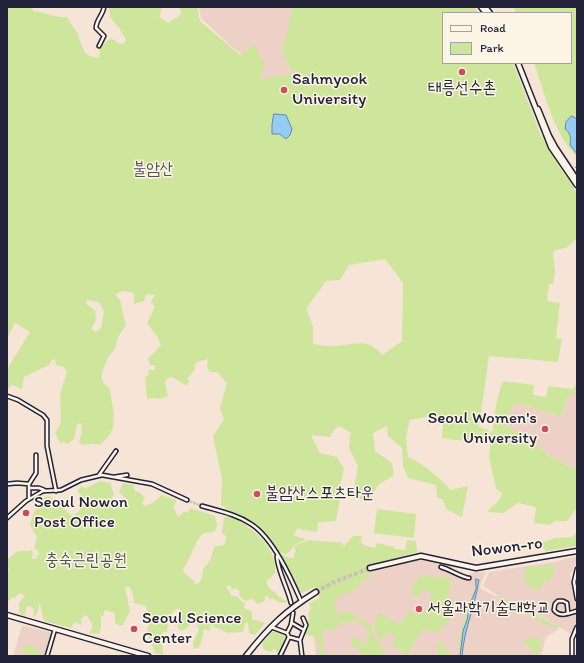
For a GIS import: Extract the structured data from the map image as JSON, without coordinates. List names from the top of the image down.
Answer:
{
  "streets": {
    "main road": ["Nowon-ro"]
  },
  "parks": ["불암산", "충숙근린공원"],
  "places": [
    "태릉선수촌",
    "Sahmyook University",
    "Seoul Women's University",
    "불암산스포츠타운",
    "Seoul Nowon Post Office",
    "서울과학기술대학교",
    "Seoul Science Center"
  ],
  "legend": ["Road", "Park"]
}
